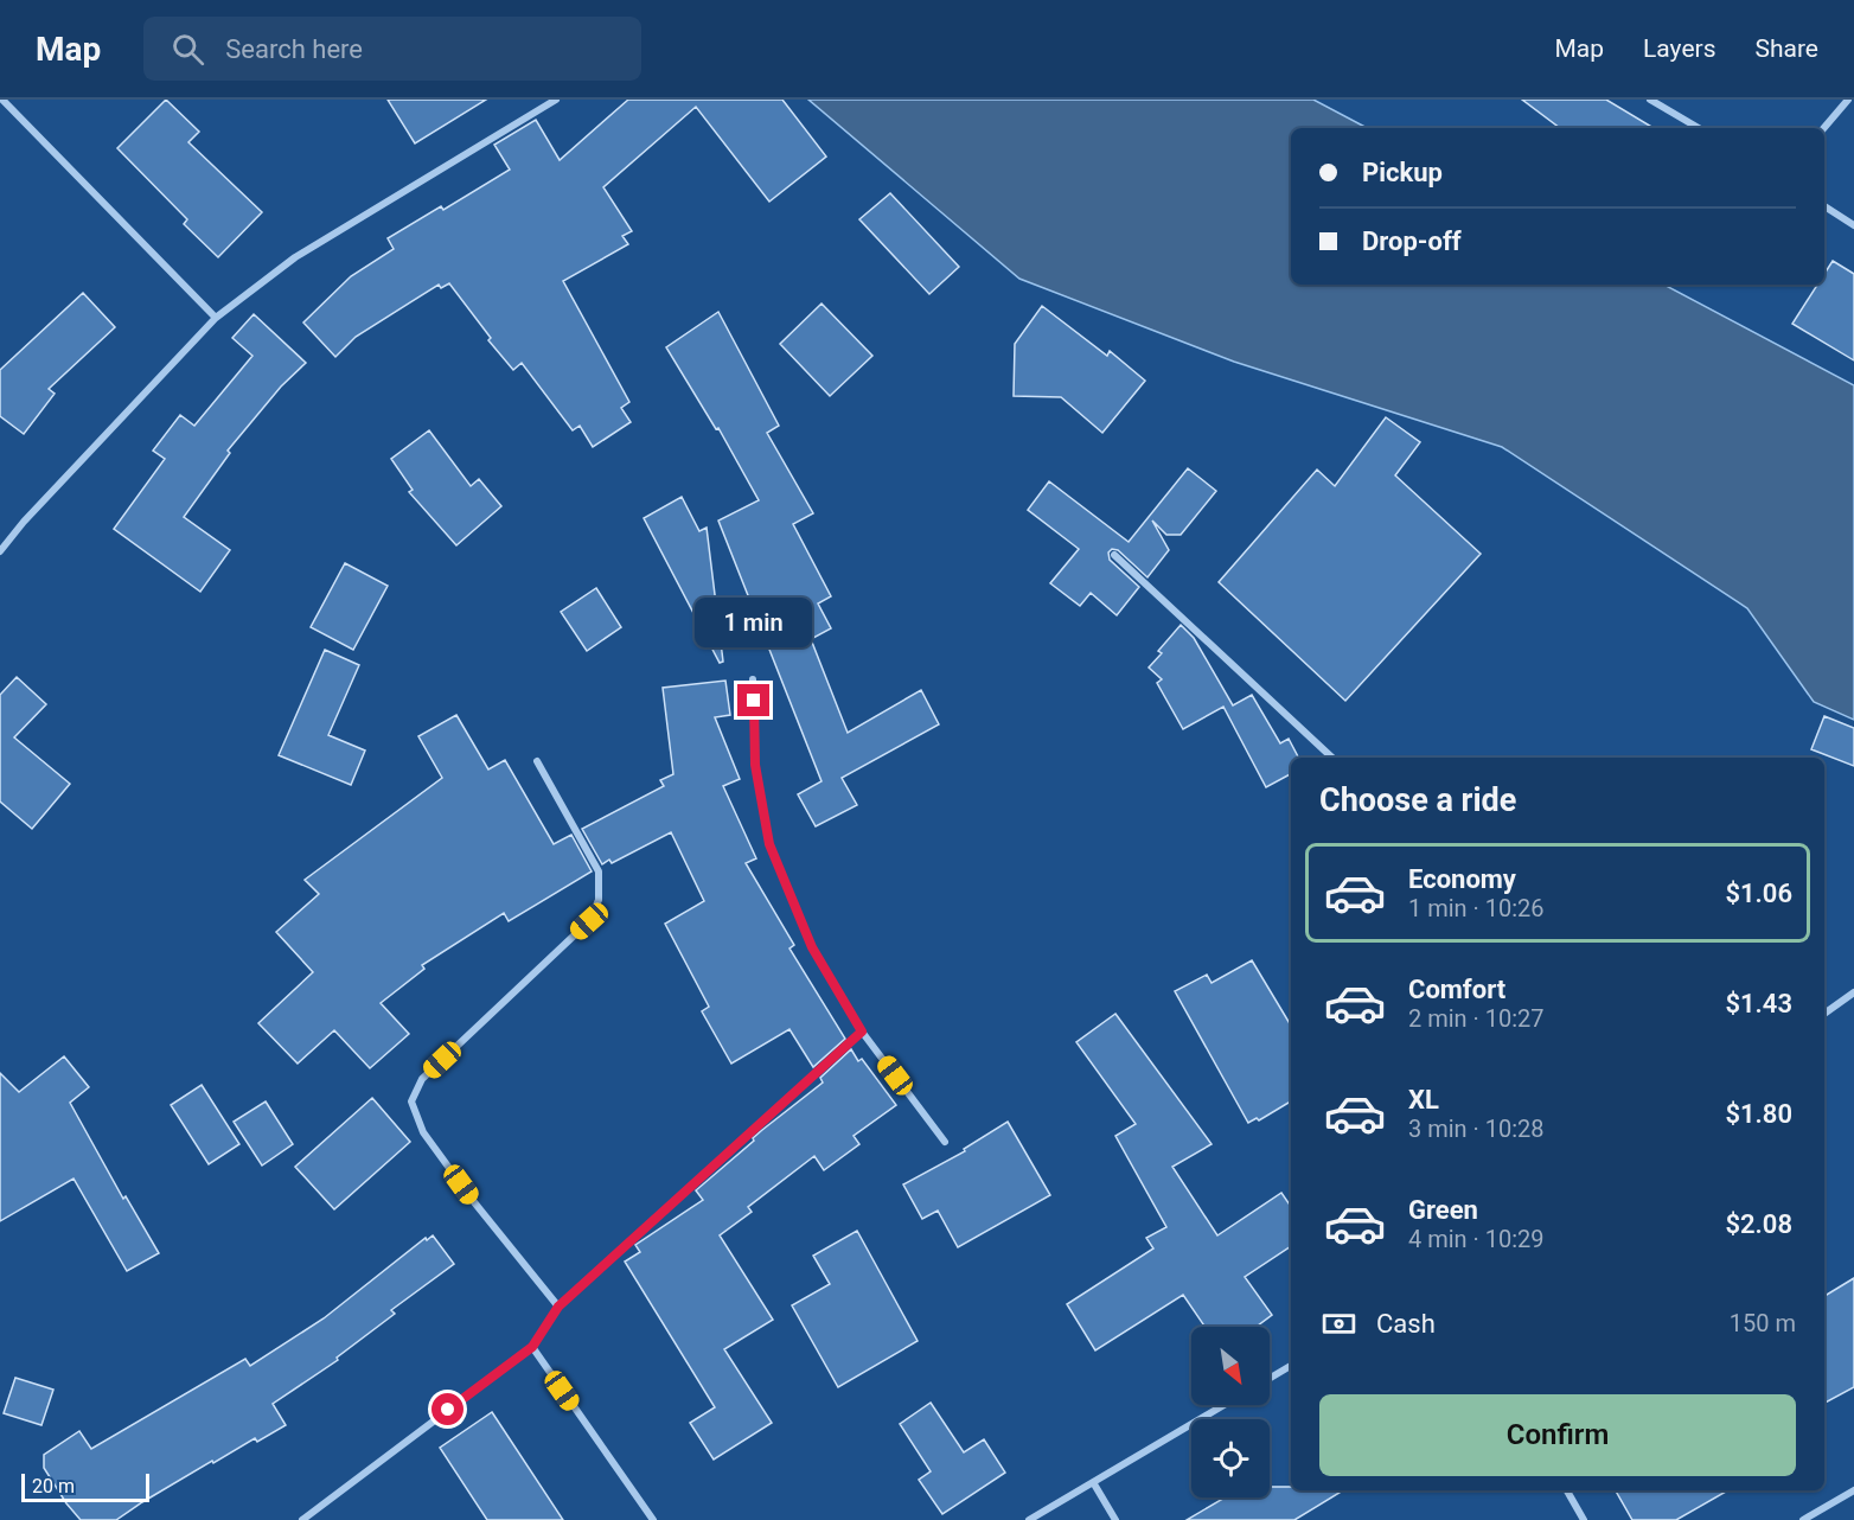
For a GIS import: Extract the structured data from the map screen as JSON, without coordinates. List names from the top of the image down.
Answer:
{
  "scale_bar": "20 m",
  "north": "bottom right",
  "page": {
    "header": "Map",
    "search": "Search here",
    "nav": ["Map", "Layers", "Share"],
    "banner": ["Pickup", "Drop-off"],
    "bubble": "1 min",
    "heading": "Choose a ride",
    "list": [
      {
        "name": "Economy",
        "note": "1 min · 10:26",
        "value": "$1.06"
      },
      {
        "name": "Comfort",
        "note": "2 min · 10:27",
        "value": "$1.43"
      },
      {
        "name": "XL",
        "note": "3 min · 10:28",
        "value": "$1.80"
      },
      {
        "name": "Green",
        "note": "4 min · 10:29",
        "value": "$2.08"
      }
    ],
    "pay": ["Cash", "150 m"],
    "buttons": "Confirm",
    "scale": "20 m"
  }
}
